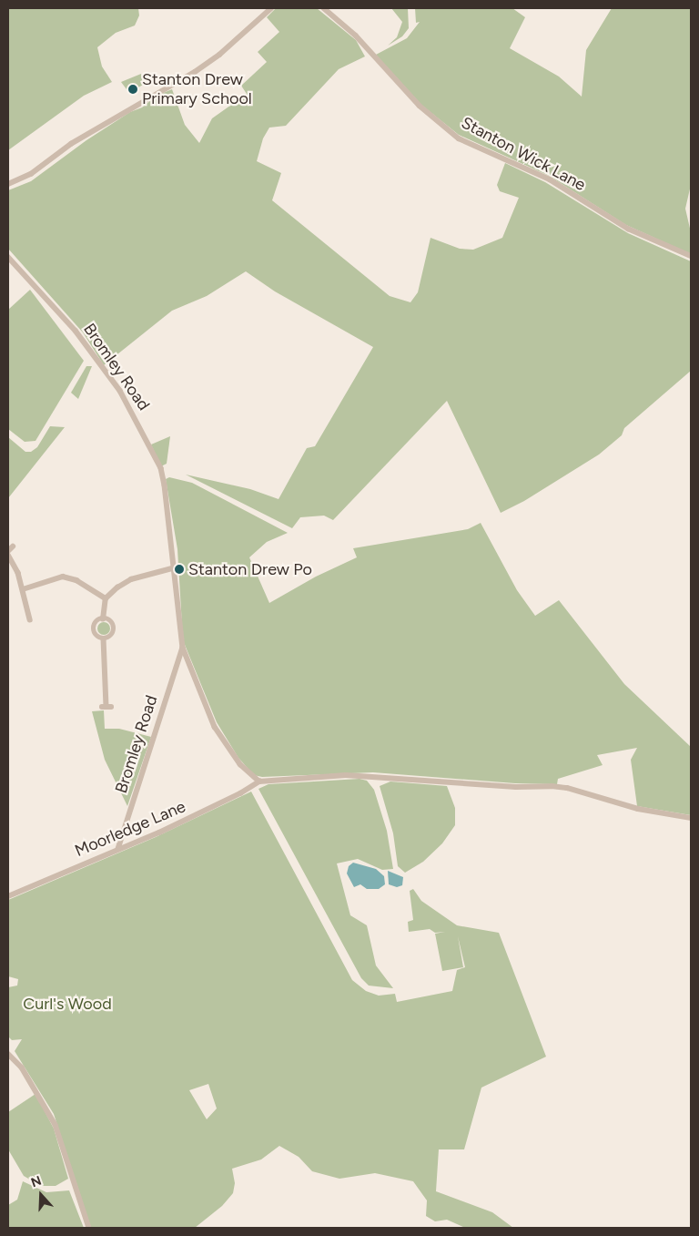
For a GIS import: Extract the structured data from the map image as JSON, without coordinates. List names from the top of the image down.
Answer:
{
  "streets": {
    "street": ["Stanton Wick Lane", "Bromley Road", "Moorledge Lane"]
  },
  "crossings": [
    ["Bromley Road", "Moorledge Lane"]
  ],
  "parks": ["Curl's Wood"],
  "places": ["Stanton Drew Primary School", "Stanton Drew Po"],
  "north": "top"
}
